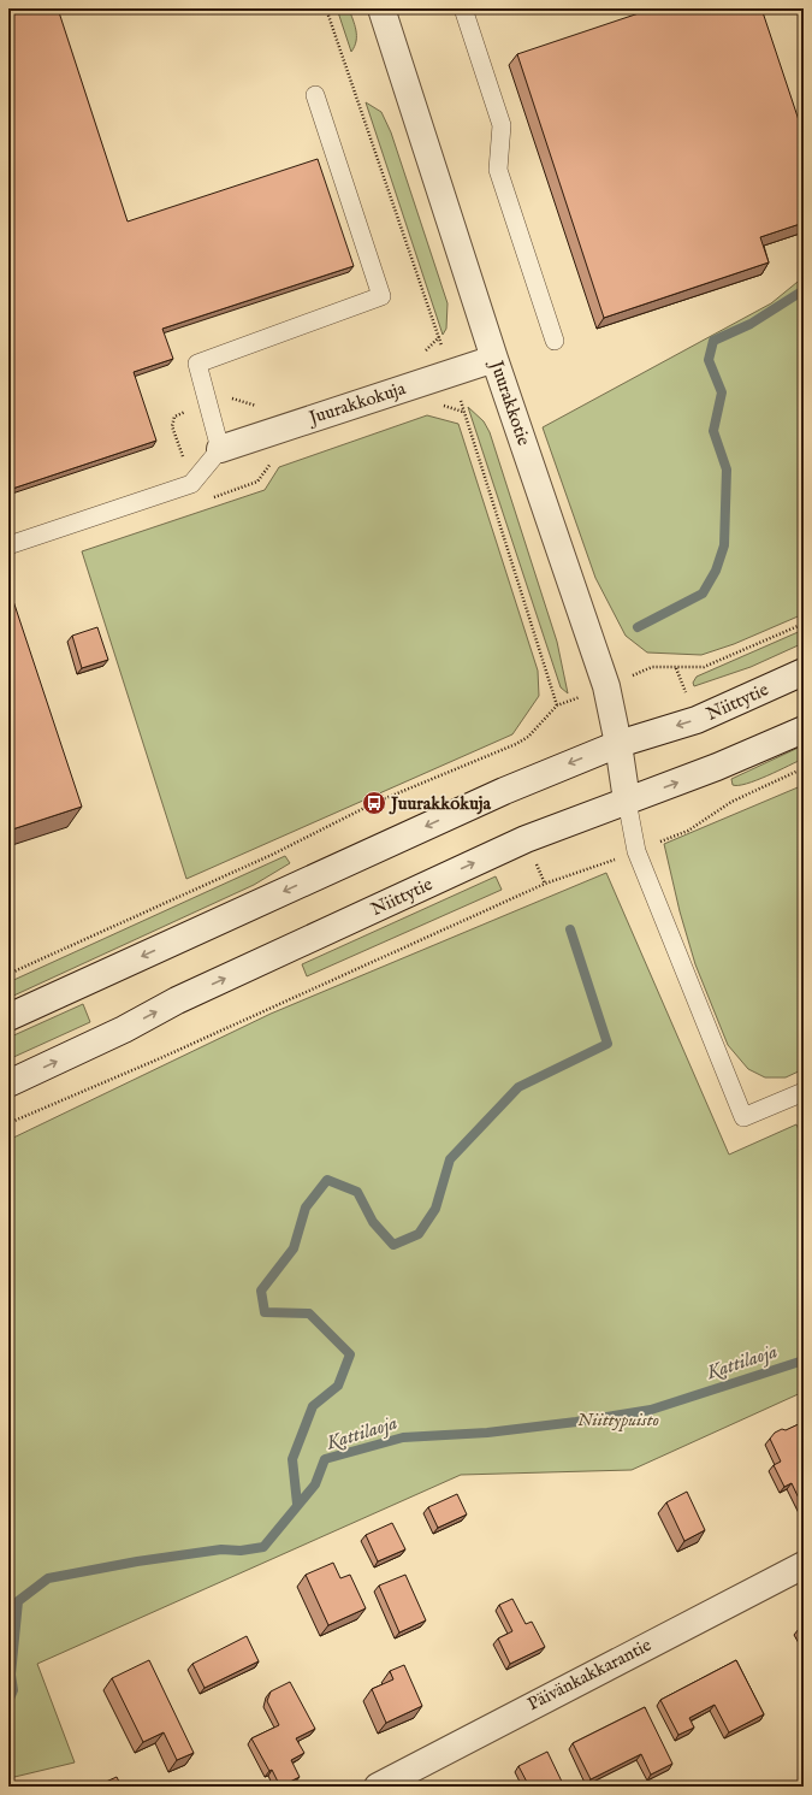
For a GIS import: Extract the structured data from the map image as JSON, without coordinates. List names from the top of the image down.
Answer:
{
  "streets": {
    "main road": [
      "Juurakkokuja",
      "Juurakkotie",
      "Niittytie",
      "Päivänkakkarantie"
    ]
  },
  "crossings": [
    ["Juurakkokuja", "Juurakkotie"],
    ["Juurakkotie", "Niittytie"]
  ],
  "water": ["Kattilaoja"],
  "parks": ["Niittypuisto"],
  "places": {
    "bus stop": ["Juurakkokuja"]
  }
}
